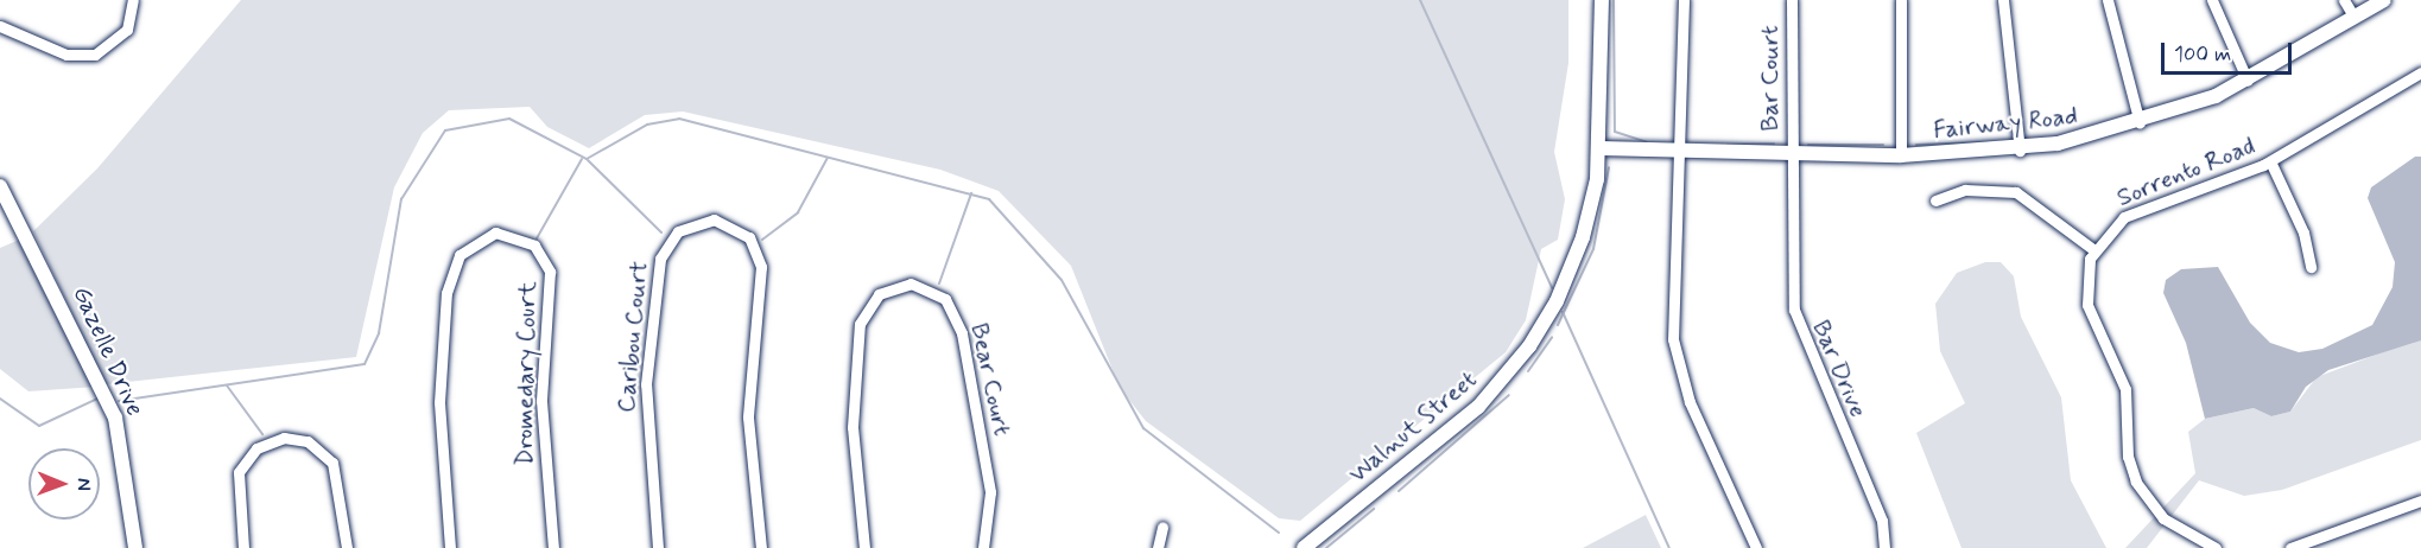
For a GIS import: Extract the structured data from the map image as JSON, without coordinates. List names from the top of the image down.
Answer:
{
  "streets": {
    "street": [
      "Bar Court",
      "Fairway Road",
      "Sorrento Road",
      "Caribou Court",
      "Gazelle Drive",
      "Bar Drive",
      "Dromedary Court",
      "Bear Court",
      "Walnut Street"
    ]
  },
  "crossings": [
    ["Bar Court", "Fairway Road"],
    ["Bar Court", "Bar Drive"],
    ["Fairway Road", "Bar Drive"],
    ["Fairway Road", "Walnut Street"]
  ],
  "scale_bar": "100 m",
  "north": "right"
}
